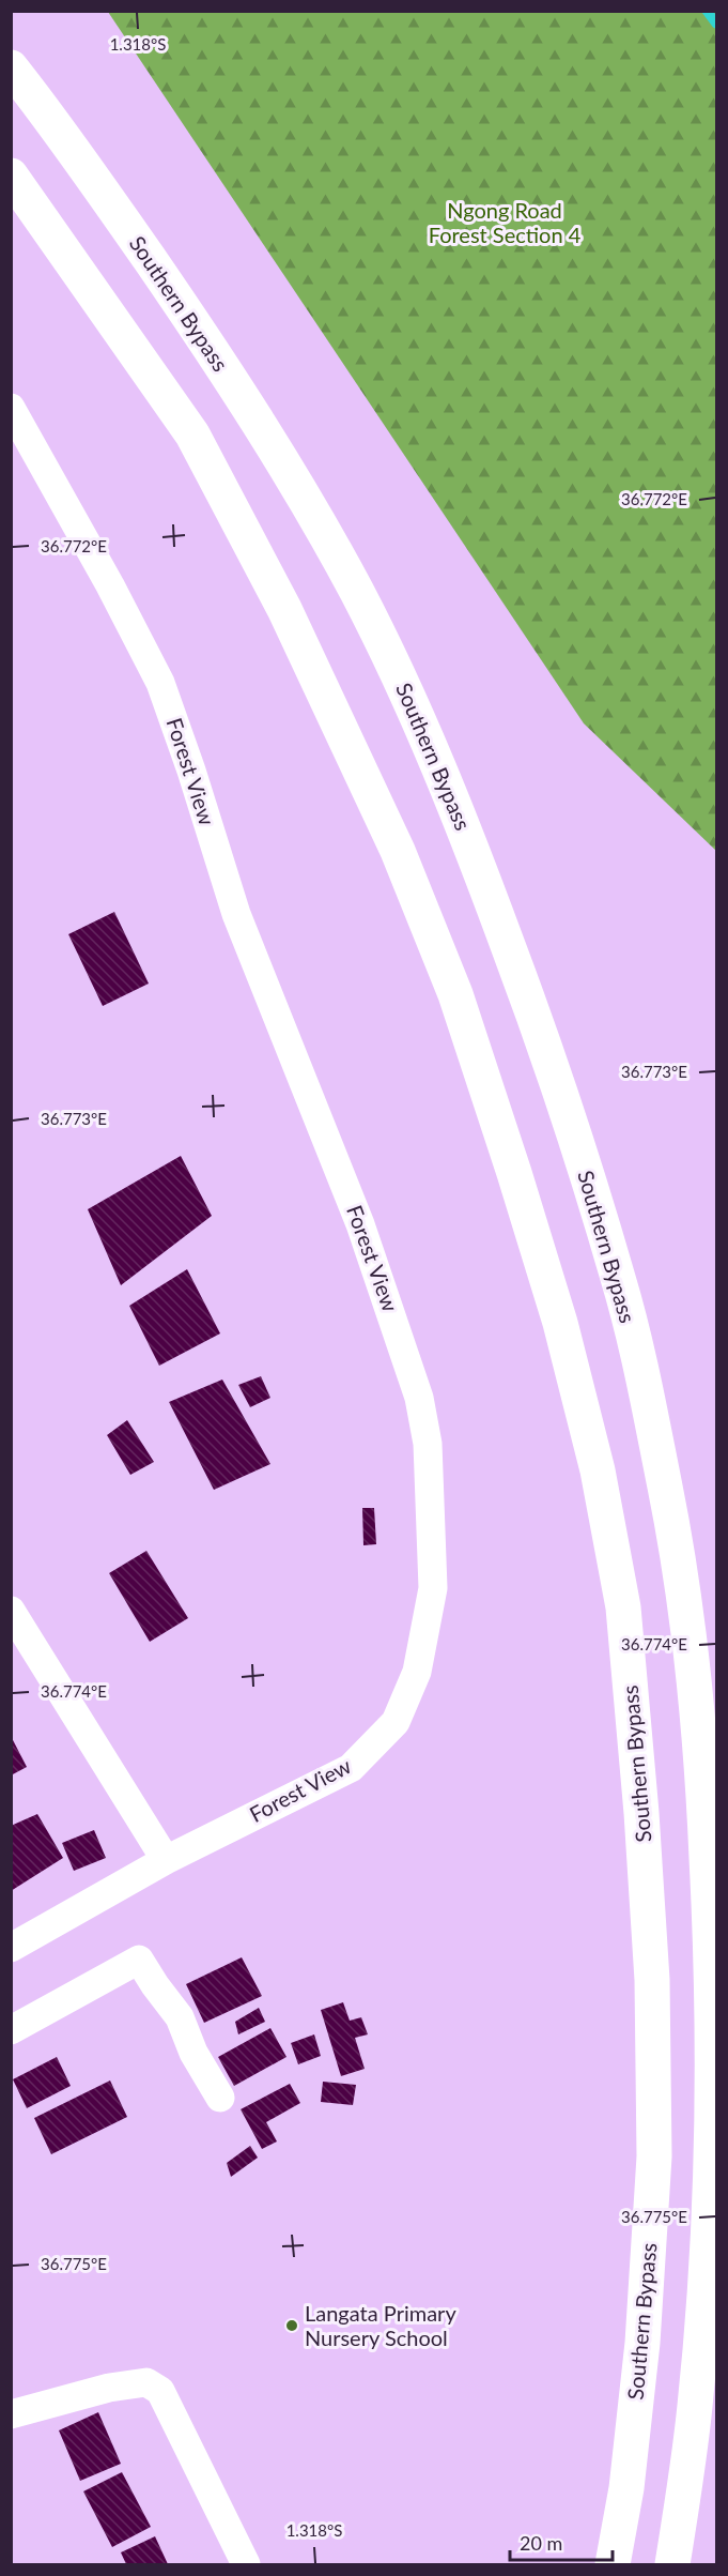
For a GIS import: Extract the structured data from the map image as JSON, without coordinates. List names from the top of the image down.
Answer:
{
  "streets": {
    "highway": ["Southern Bypass"],
    "street": ["Forest View"]
  },
  "parks": ["Ngong Road Forest Section 4"],
  "places": ["Langata Primary Nursery School"],
  "scale_bar": "20 m",
  "coordinates": [
    "1.318°S",
    "36.772°E",
    "36.773°E",
    "36.774°E",
    "36.775°E"
  ]
}
